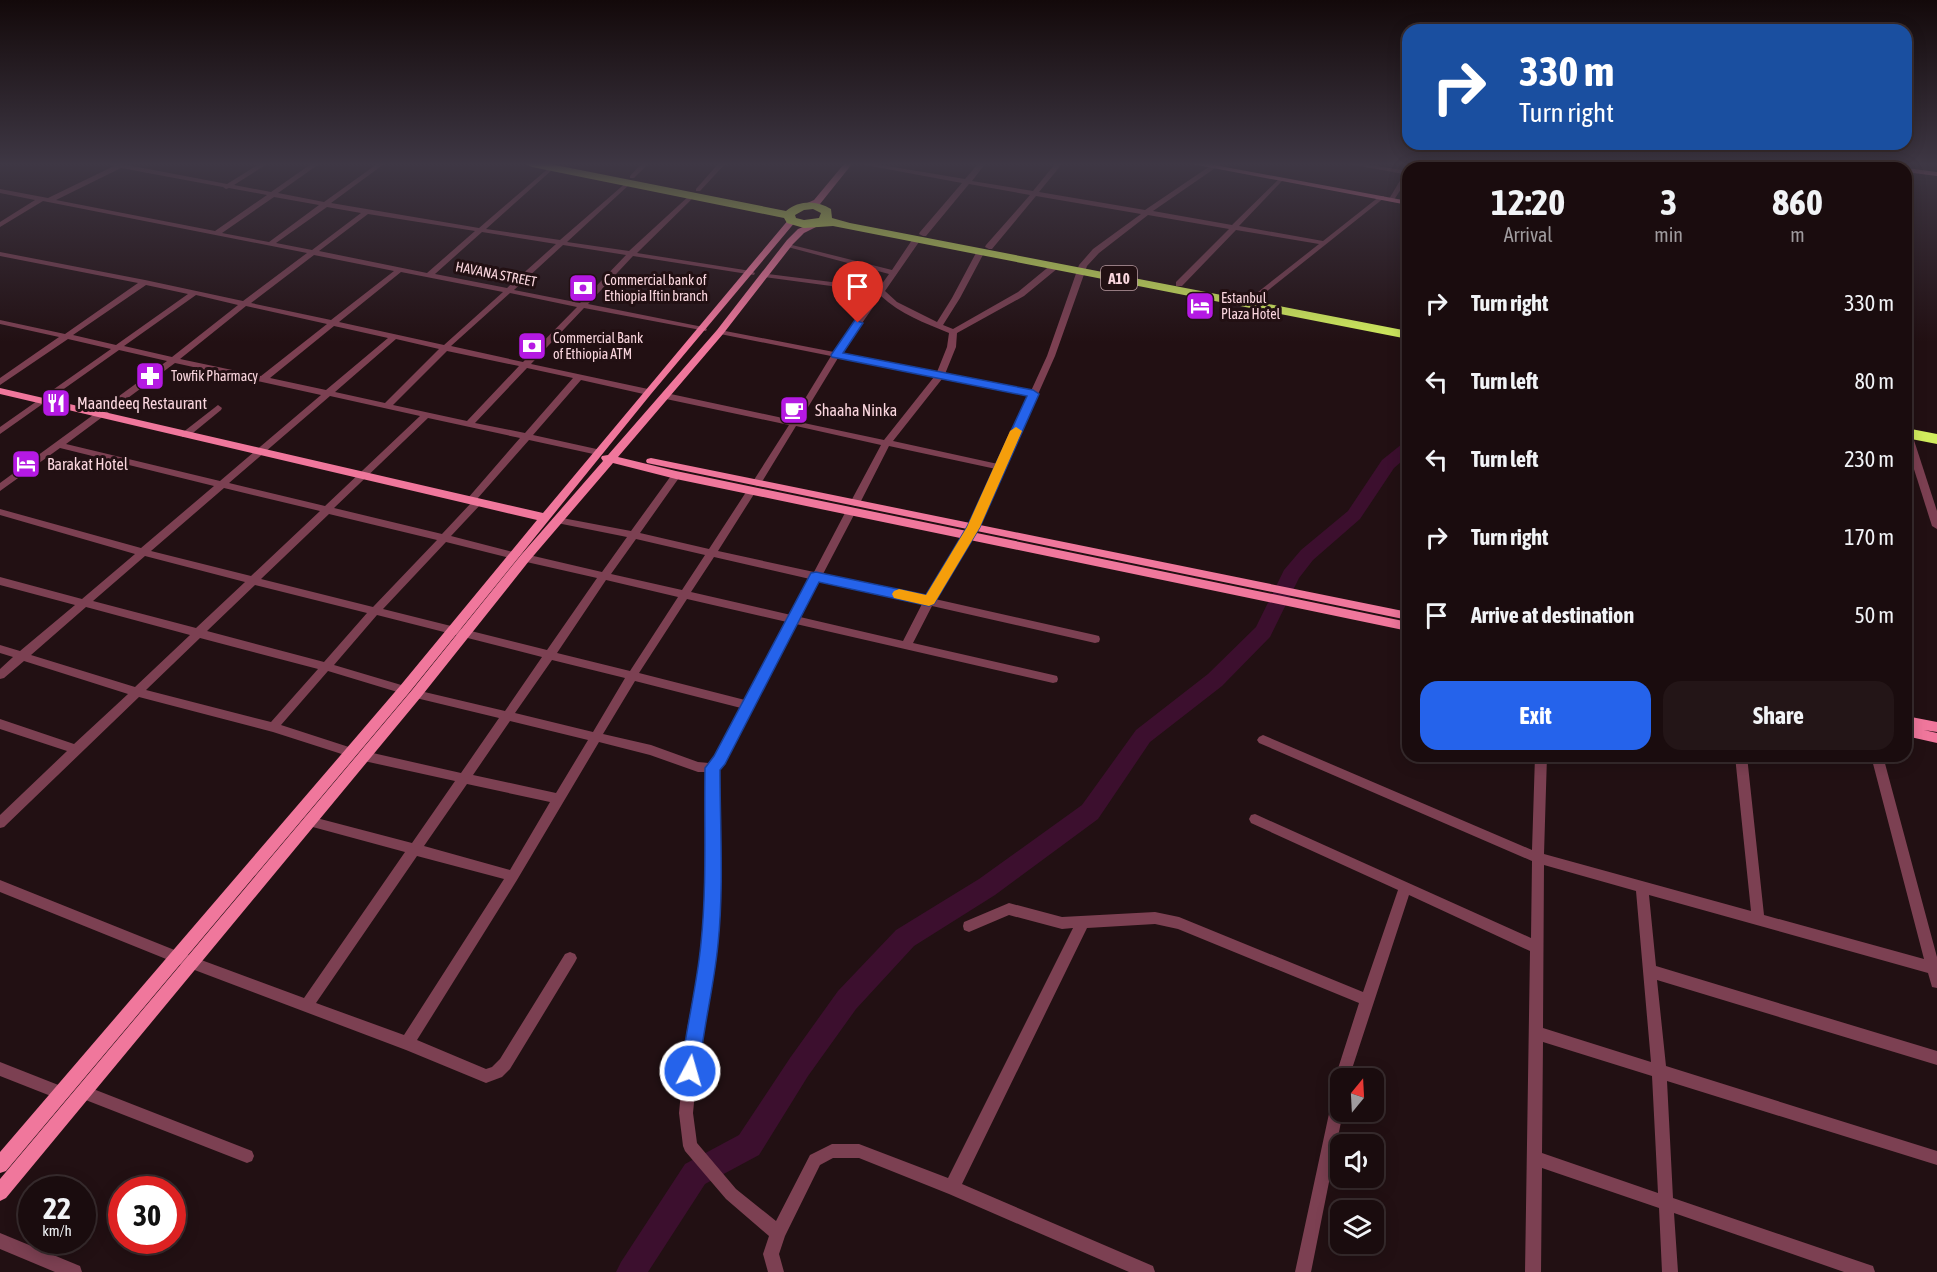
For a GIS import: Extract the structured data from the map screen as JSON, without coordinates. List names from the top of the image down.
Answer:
{
  "streets": {
    "highway": ["A10"],
    "street": ["HAVANA STREET"]
  },
  "places": {
    "bank": ["Commercial bank of Ethiopia Iftin branch", "Commercial Bank of Ethiopia ATM"],
    "hotel": ["Estanbul Plaza Hotel", "Barakat Hotel"],
    "pharmacy": ["Towfik Pharmacy"],
    "restaurant": ["Maandeeq Restaurant"],
    "cafe": ["Shaaha Ninka"]
  },
  "north": "top",
  "page": {
    "turn": ["330 m", "Turn right"],
    "eta": [
      "12:20",
      "Arrival",
      "3",
      "min",
      "860",
      "m"
    ],
    "list": [
      {
        "name": "Turn right",
        "value": "330 m"
      },
      {
        "name": "Turn left",
        "value": "80 m"
      },
      {
        "name": "Turn left",
        "value": "230 m"
      },
      {
        "name": "Turn right",
        "value": "170 m"
      },
      {
        "name": "Arrive at destination",
        "value": "50 m"
      }
    ],
    "buttons": ["Exit", "Share"],
    "speed": "22 km/h",
    "limit": "30"
  }
}
